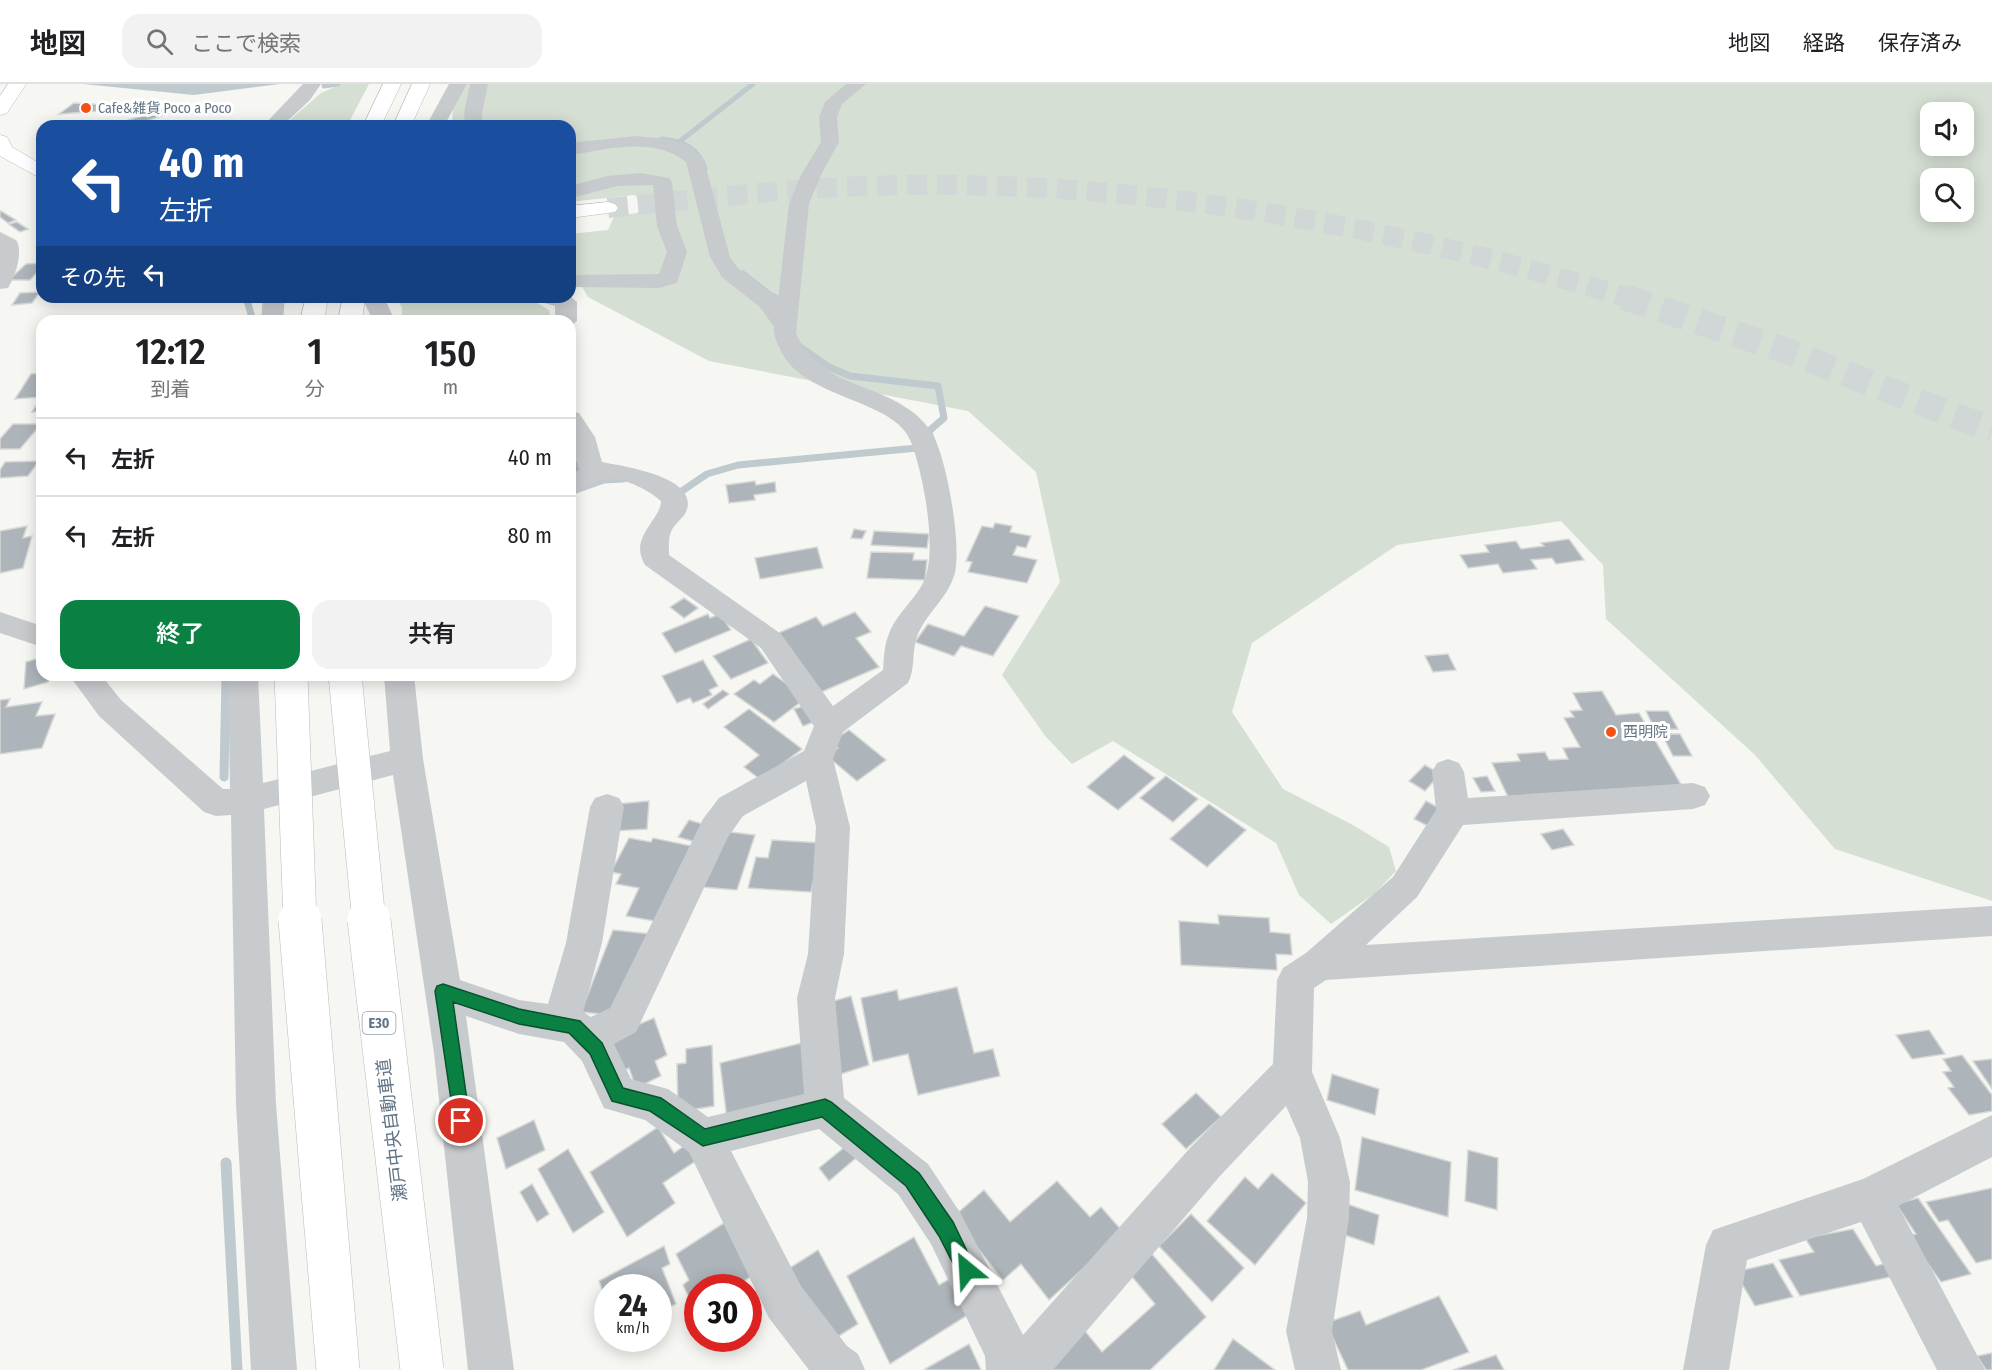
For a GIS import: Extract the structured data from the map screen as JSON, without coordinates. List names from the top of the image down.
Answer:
{
  "streets": {
    "main road": ["E30", "瀬戸中央自動車道"]
  },
  "places": ["Cafe&雑貨 Poco a Poco", "西明院"],
  "page": {
    "header": "地図",
    "search": "ここで検索",
    "nav": ["地図", "経路", "保存済み"],
    "turn": ["40 m", "左折"],
    "then": "その先",
    "eta": [
      "12:12",
      "到着",
      "1",
      "分",
      "150",
      "m"
    ],
    "list": [
      {
        "name": "左折",
        "value": "40 m"
      },
      {
        "name": "左折",
        "value": "80 m"
      }
    ],
    "buttons": ["終了", "共有"],
    "speed": "24 km/h",
    "limit": "30"
  }
}
